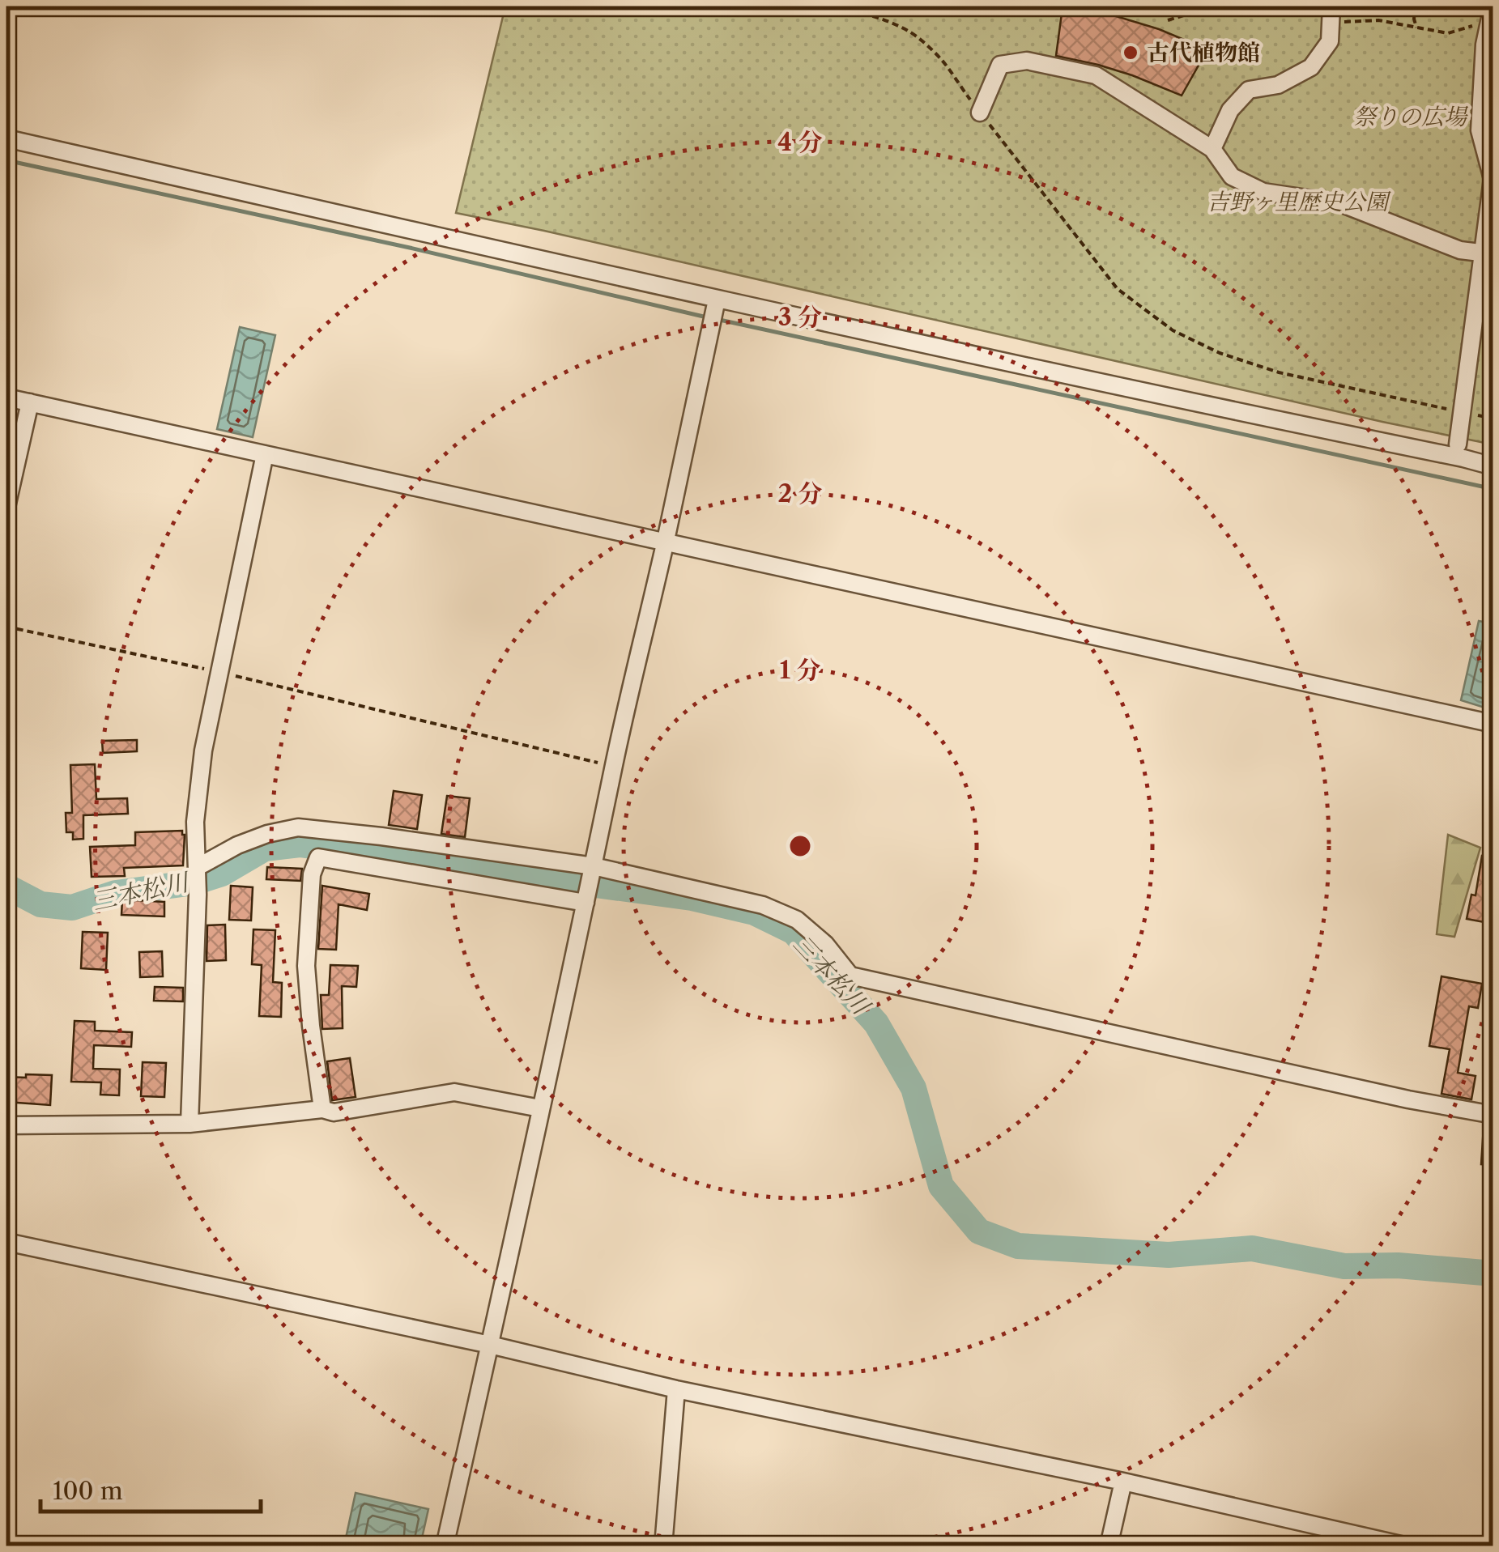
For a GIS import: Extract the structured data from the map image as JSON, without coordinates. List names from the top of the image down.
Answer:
{
  "water": ["三本松川"],
  "parks": ["祭りの広場", "吉野ヶ里歴史公園"],
  "places": ["古代植物館"],
  "scale_bar": "100 m",
  "rings": [
    "4 分",
    "3 分",
    "2 分",
    "1 分"
  ]
}
